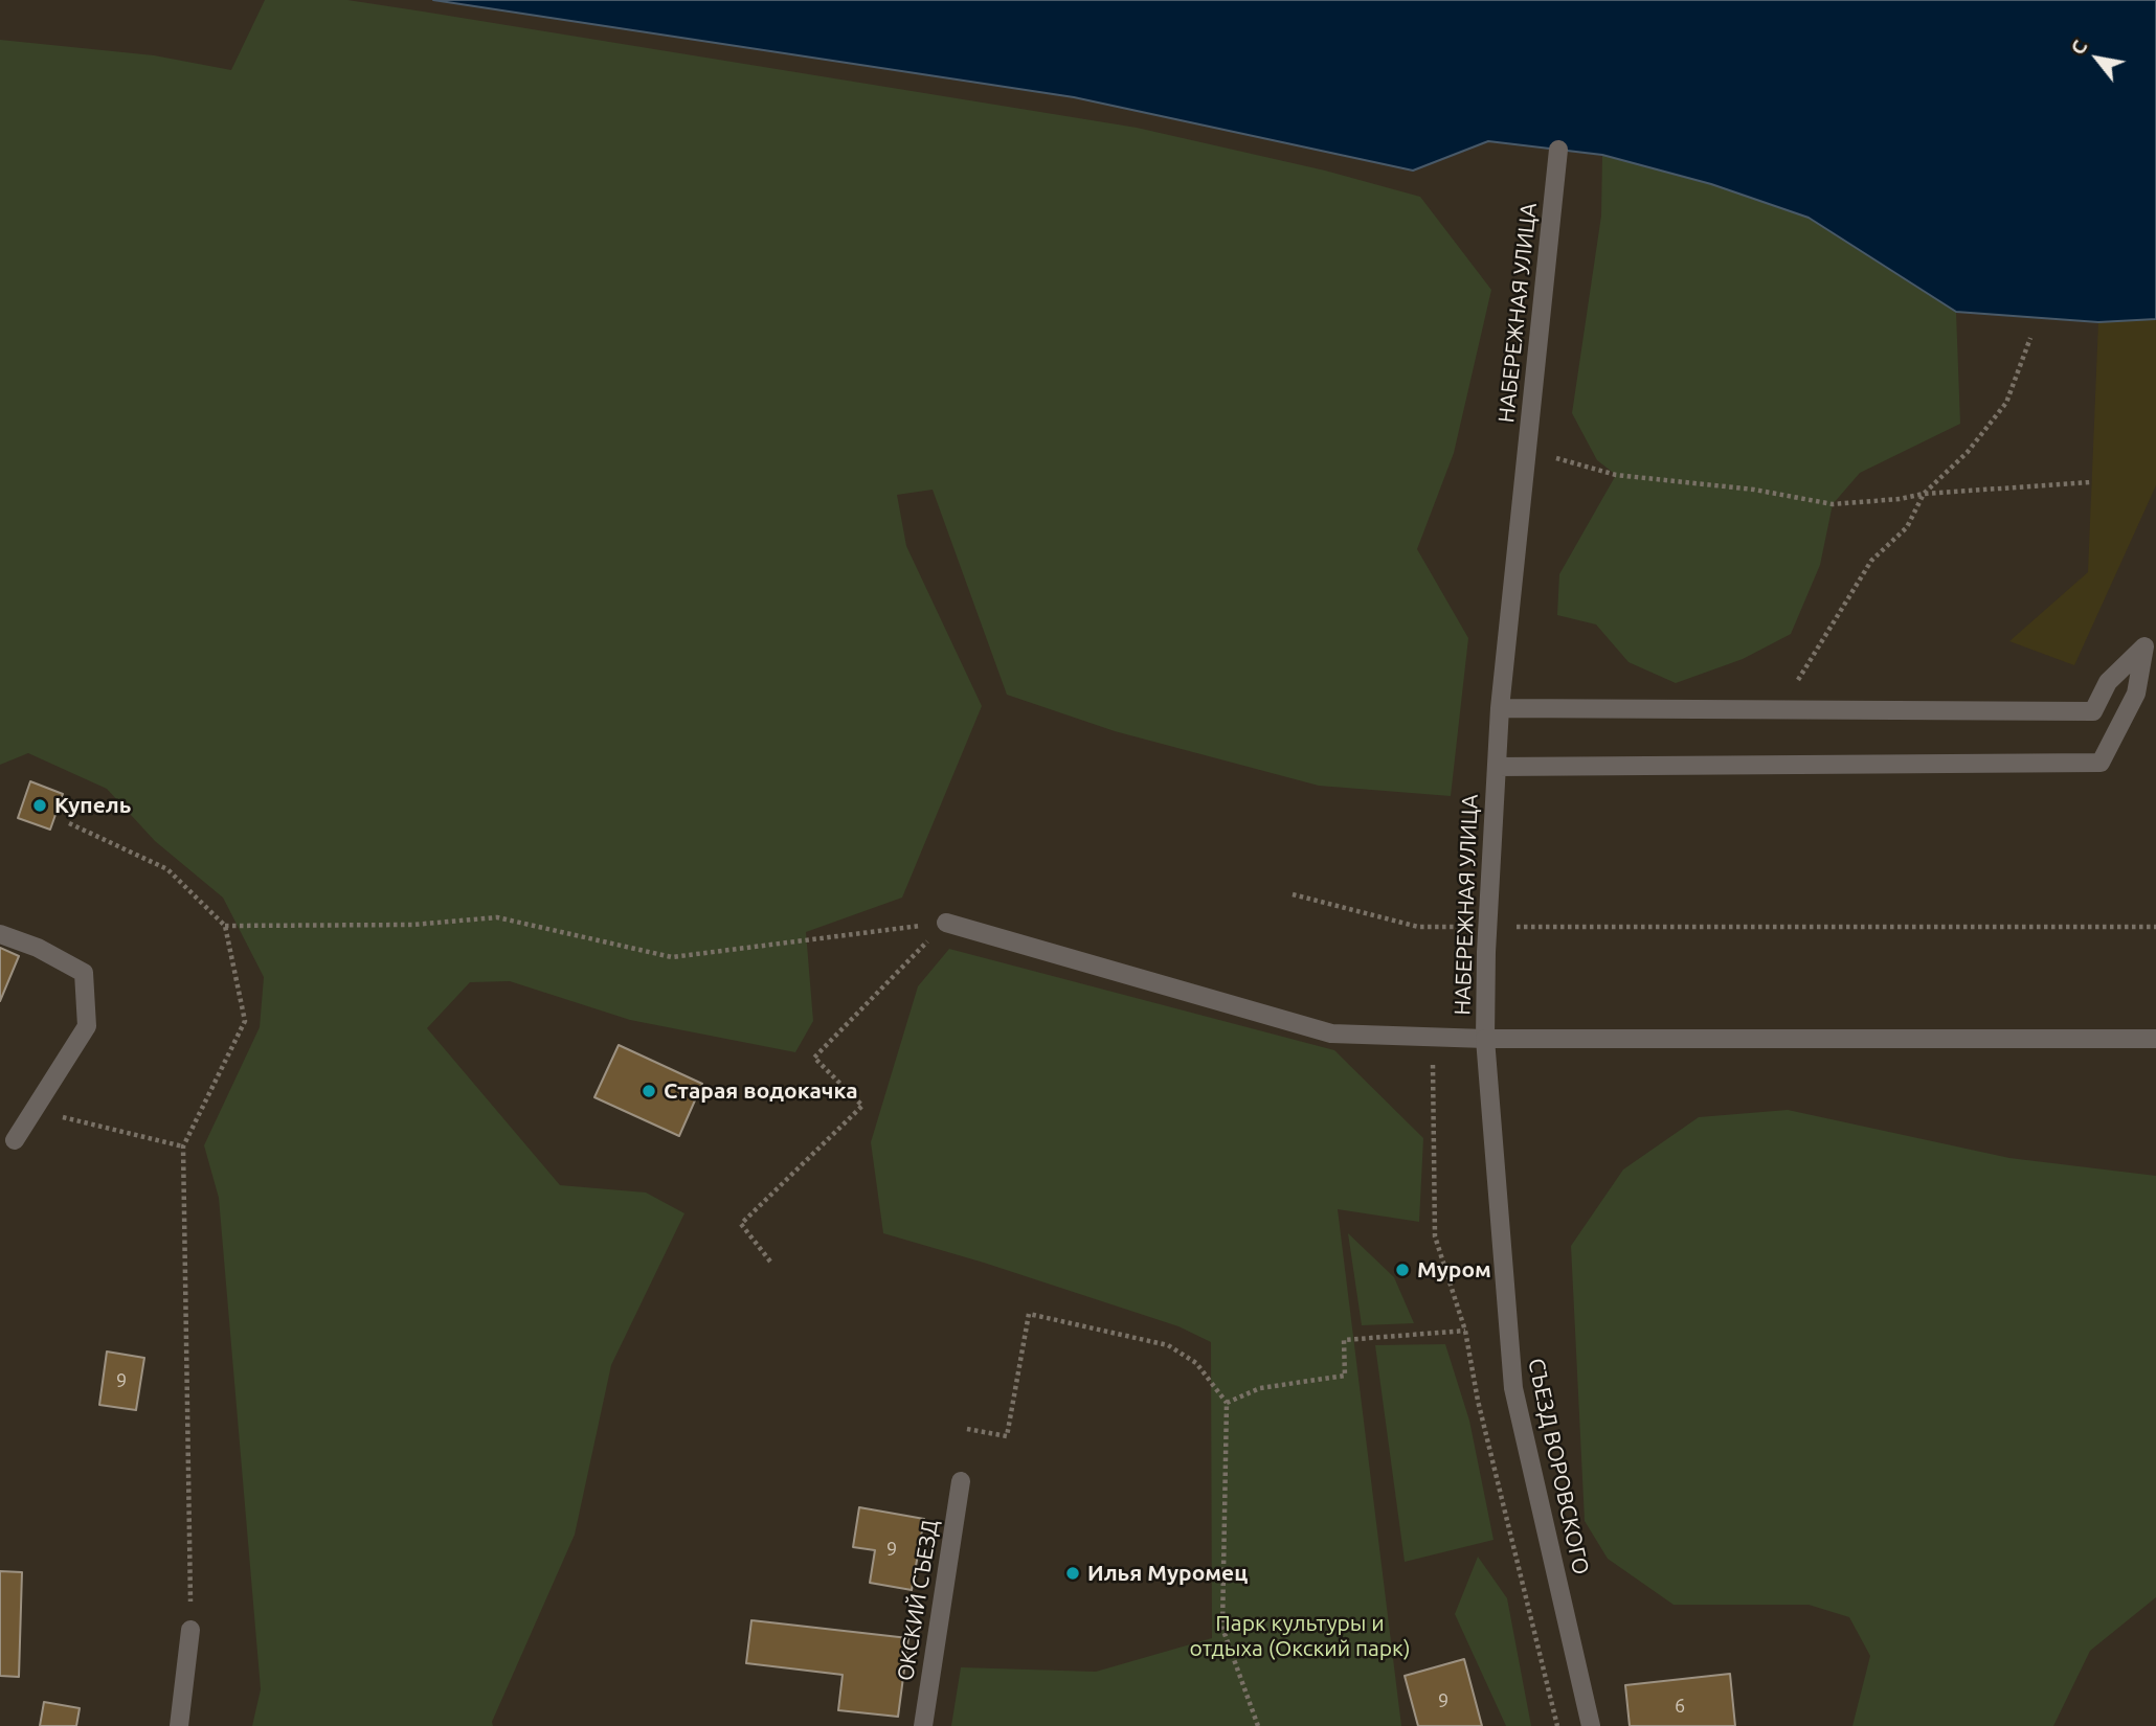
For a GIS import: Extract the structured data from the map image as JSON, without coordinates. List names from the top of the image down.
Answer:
{
  "streets": {
    "street": ["НАБЕРЕЖНАЯ УЛИЦА", "СЪЕЗД ВОРОВСКОГО", "ОКСКИЙ СЪЕЗД"]
  },
  "crossings": [
    ["НАБЕРЕЖНАЯ УЛИЦА", "СЪЕЗД ВОРОВСКОГО"]
  ],
  "parks": ["Парк культуры и отдыха (Окский парк)"],
  "places": [
    "Купель",
    "Старая водокачка",
    "Муром",
    "Илья Муромец"
  ],
  "house_numbers": [
    "9",
    "9",
    "9",
    "6"
  ],
  "north": "top left"
}
